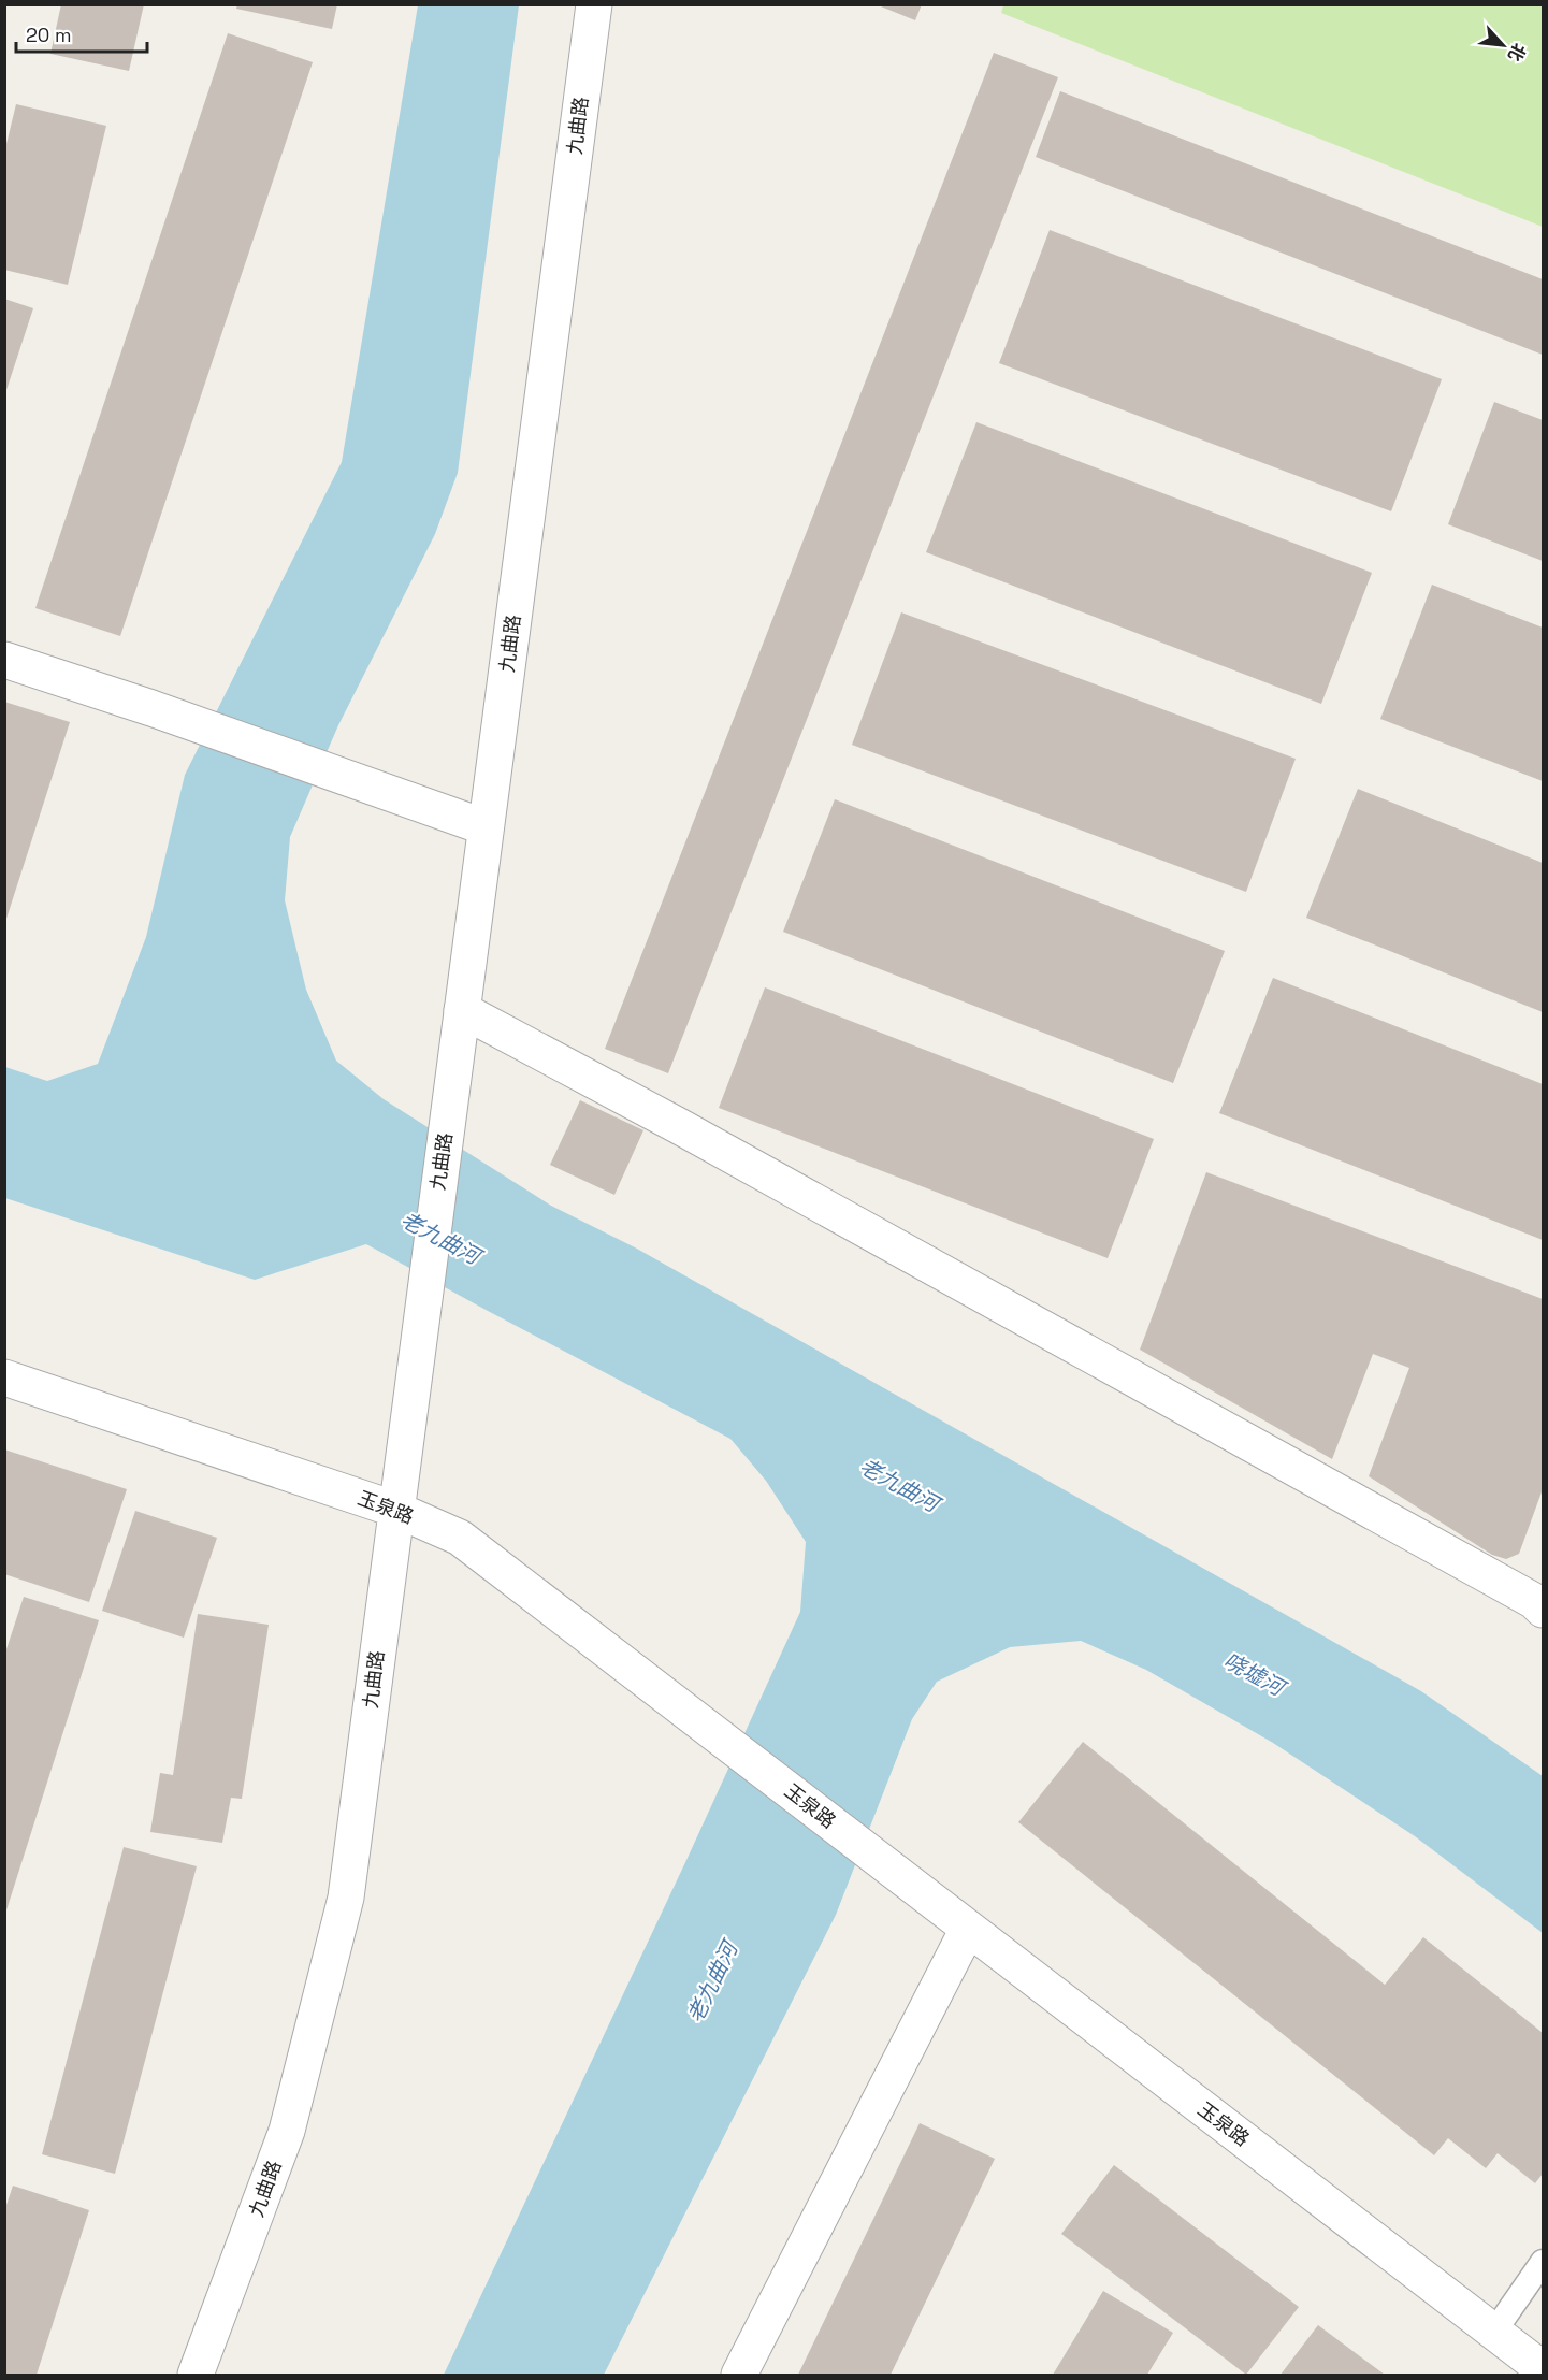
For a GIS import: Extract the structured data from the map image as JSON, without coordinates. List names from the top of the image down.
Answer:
{
  "streets": {
    "street": ["九曲路", "玉泉路"]
  },
  "crossings": [
    ["九曲路", "玉泉路"]
  ],
  "water": ["老九曲河", "哓墟河"],
  "scale_bar": "20 m",
  "north": "bottom right"
}
